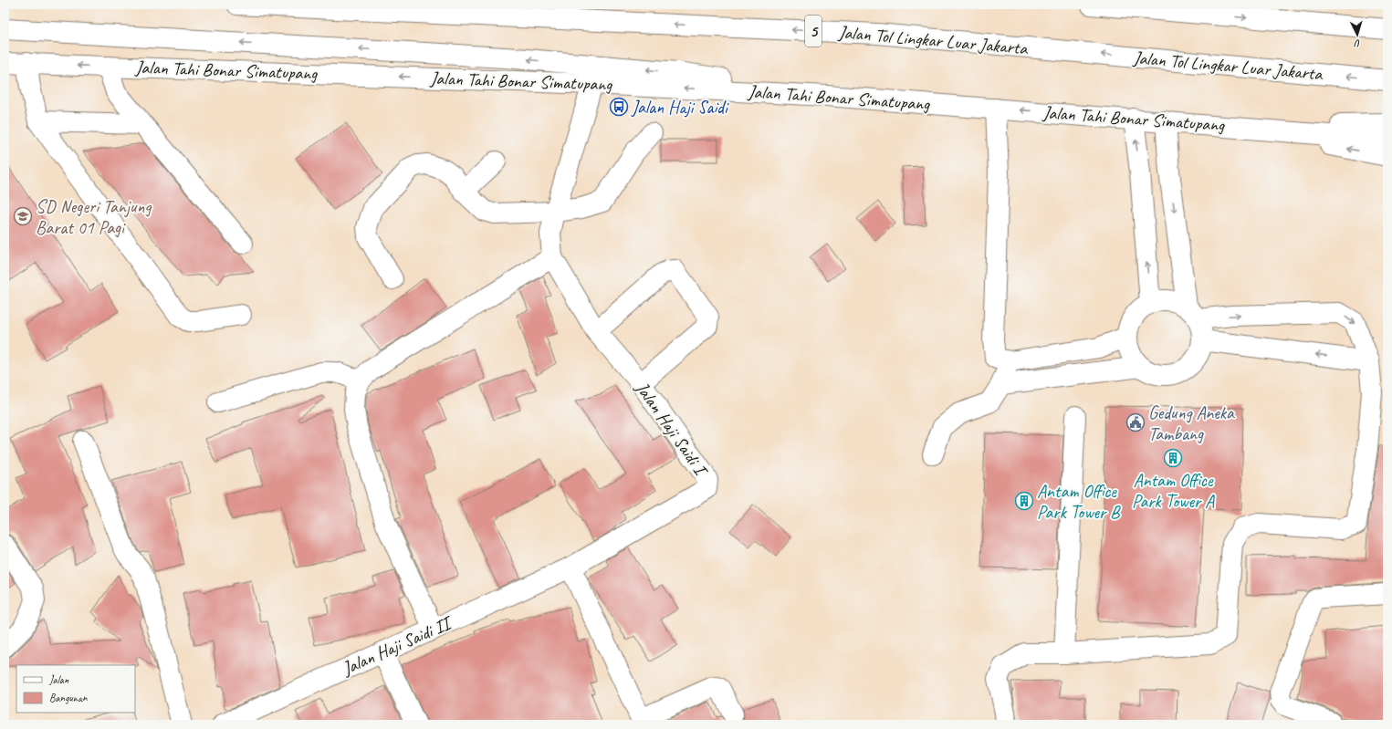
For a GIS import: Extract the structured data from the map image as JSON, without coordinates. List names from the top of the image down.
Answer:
{
  "streets": {
    "main road": [
      "5",
      "Jalan Tol Lingkar Luar Jakarta",
      "Jalan Tahi Bonar Simatupang",
      "Jalan Haji Saidi I",
      "Jalan Haji Saidi II"
    ]
  },
  "crossings": [
    ["Jalan Haji Saidi I", "Jalan Haji Saidi II"]
  ],
  "places": {
    "bus stop": ["Jalan Haji Saidi"],
    "school or university": ["SD Negeri Tanjung Barat 01 Pagi"],
    "public building": ["Gedung Aneka Tambang"],
    "building": ["Antam Office Park Tower A", "Antam Office Park Tower B"]
  },
  "legend": ["Jalan", "Bangunan"],
  "north": "bottom"
}
